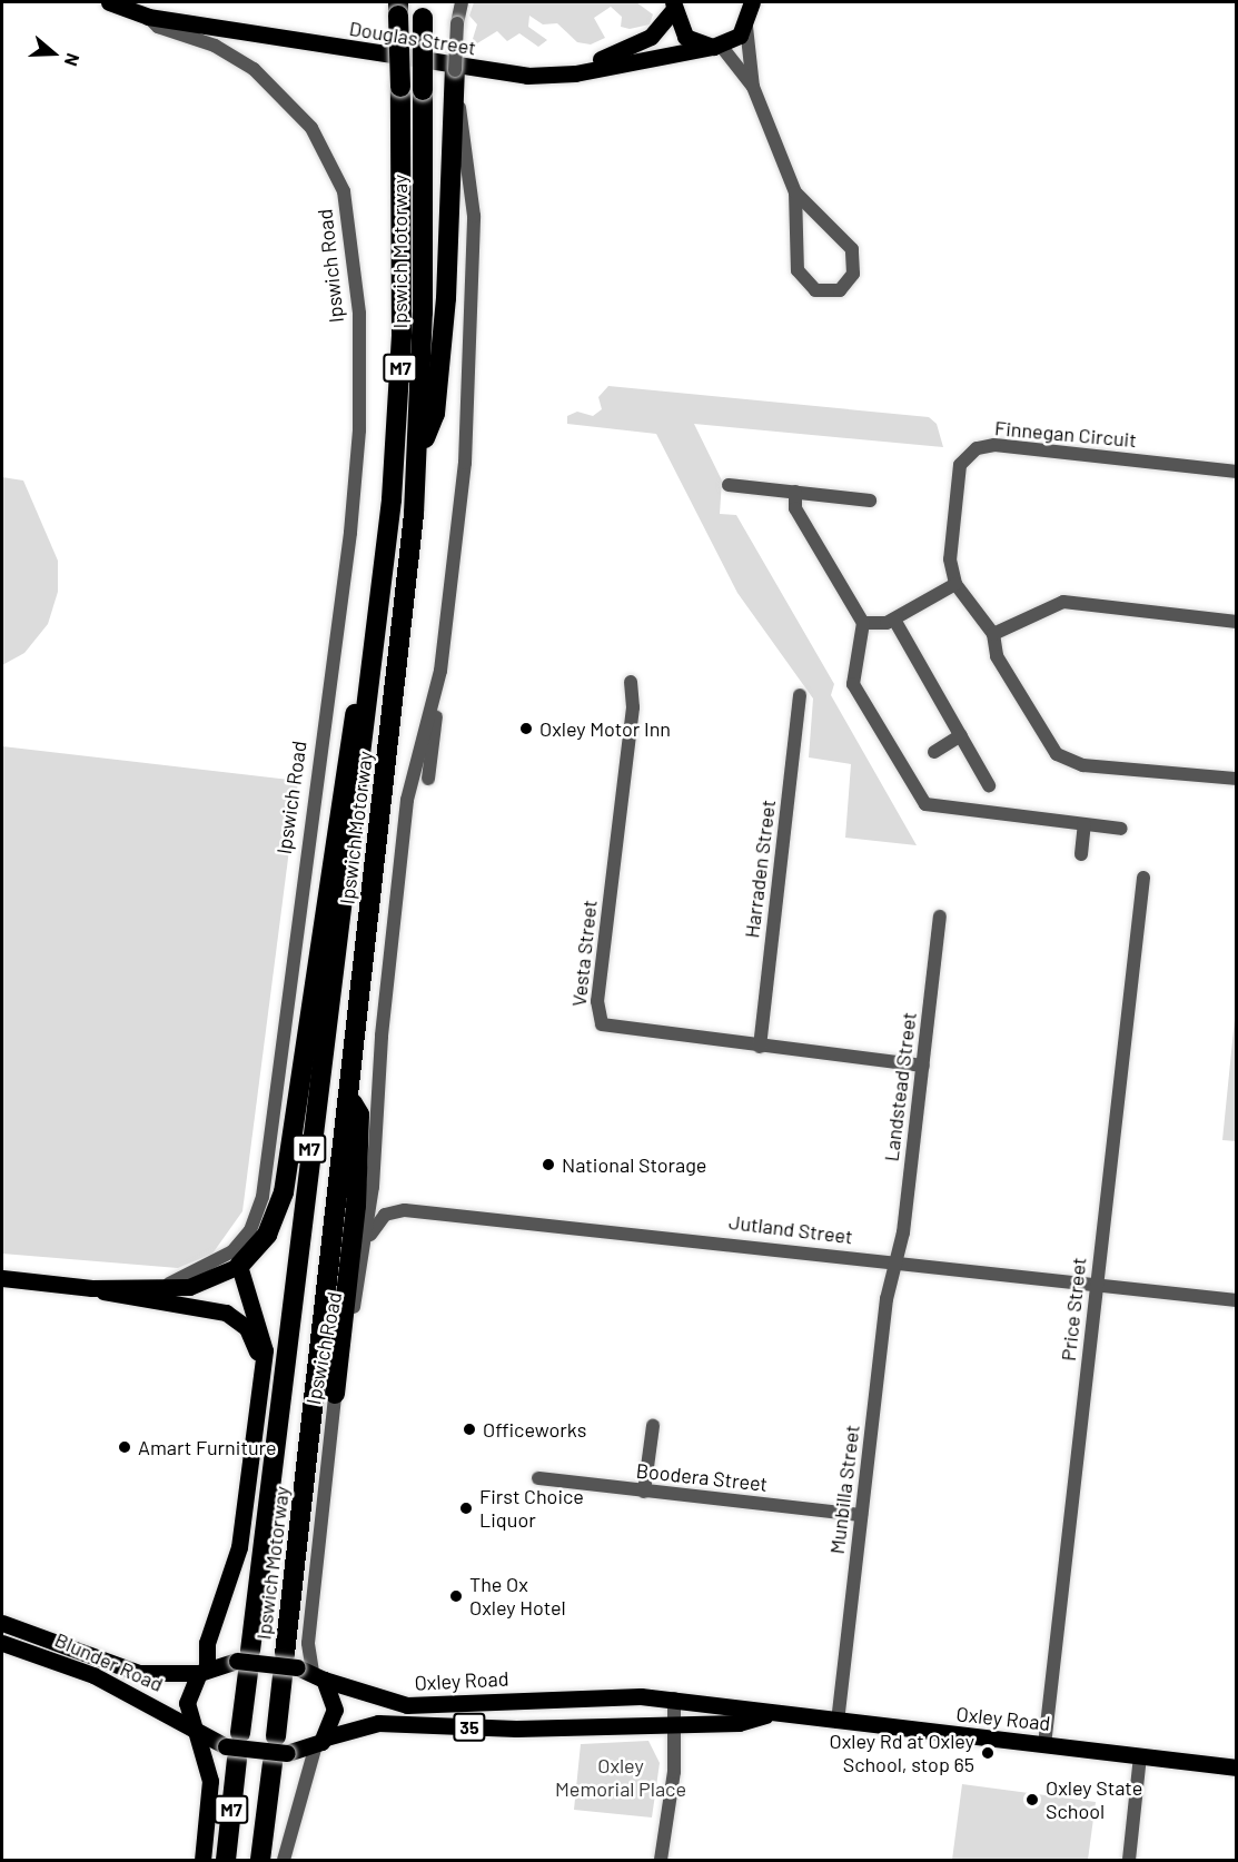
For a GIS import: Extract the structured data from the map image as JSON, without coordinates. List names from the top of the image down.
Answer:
{
  "streets": {
    "highway": ["Ipswich Motorway", "M7"],
    "main road": [
      "Douglas Street",
      "Blunder Road",
      "Oxley Road",
      "35"
    ],
    "street": [
      "Ipswich Road",
      "Finnegan Circuit",
      "Harraden Street",
      "Vesta Street",
      "Landstead Street",
      "Jutland Street",
      "Price Street",
      "Boodera Street",
      "Munbilla Street"
    ]
  },
  "crossings": [
    ["Douglas Street", "Ipswich Road"],
    ["Ipswich Motorway", "Ipswich Road"],
    ["Ipswich Motorway", "Oxley Road"],
    ["Ipswich Motorway", "35"],
    ["Ipswich Road", "Jutland Street"],
    ["Ipswich Road", "Oxley Road"],
    ["Ipswich Road", "35"],
    ["Harraden Street", "Vesta Street"],
    ["Vesta Street", "Landstead Street"],
    ["Landstead Street", "Jutland Street"],
    ["Landstead Street", "Munbilla Street"],
    ["Jutland Street", "Price Street"],
    ["Jutland Street", "Munbilla Street"],
    ["Price Street", "Oxley Road"],
    ["Boodera Street", "Munbilla Street"],
    ["Munbilla Street", "Oxley Road"],
    ["Blunder Road", "35"],
    ["Oxley Road", "35"]
  ],
  "parks": ["Oxley Memorial Place"],
  "places": [
    "Oxley Motor Inn",
    "National Storage",
    "Officeworks",
    "Amart Furniture",
    "First Choice Liquor",
    "The Ox Oxley Hotel",
    "Oxley Rd at Oxley School, stop 65",
    "Oxley State School"
  ],
  "north": "right"
}
